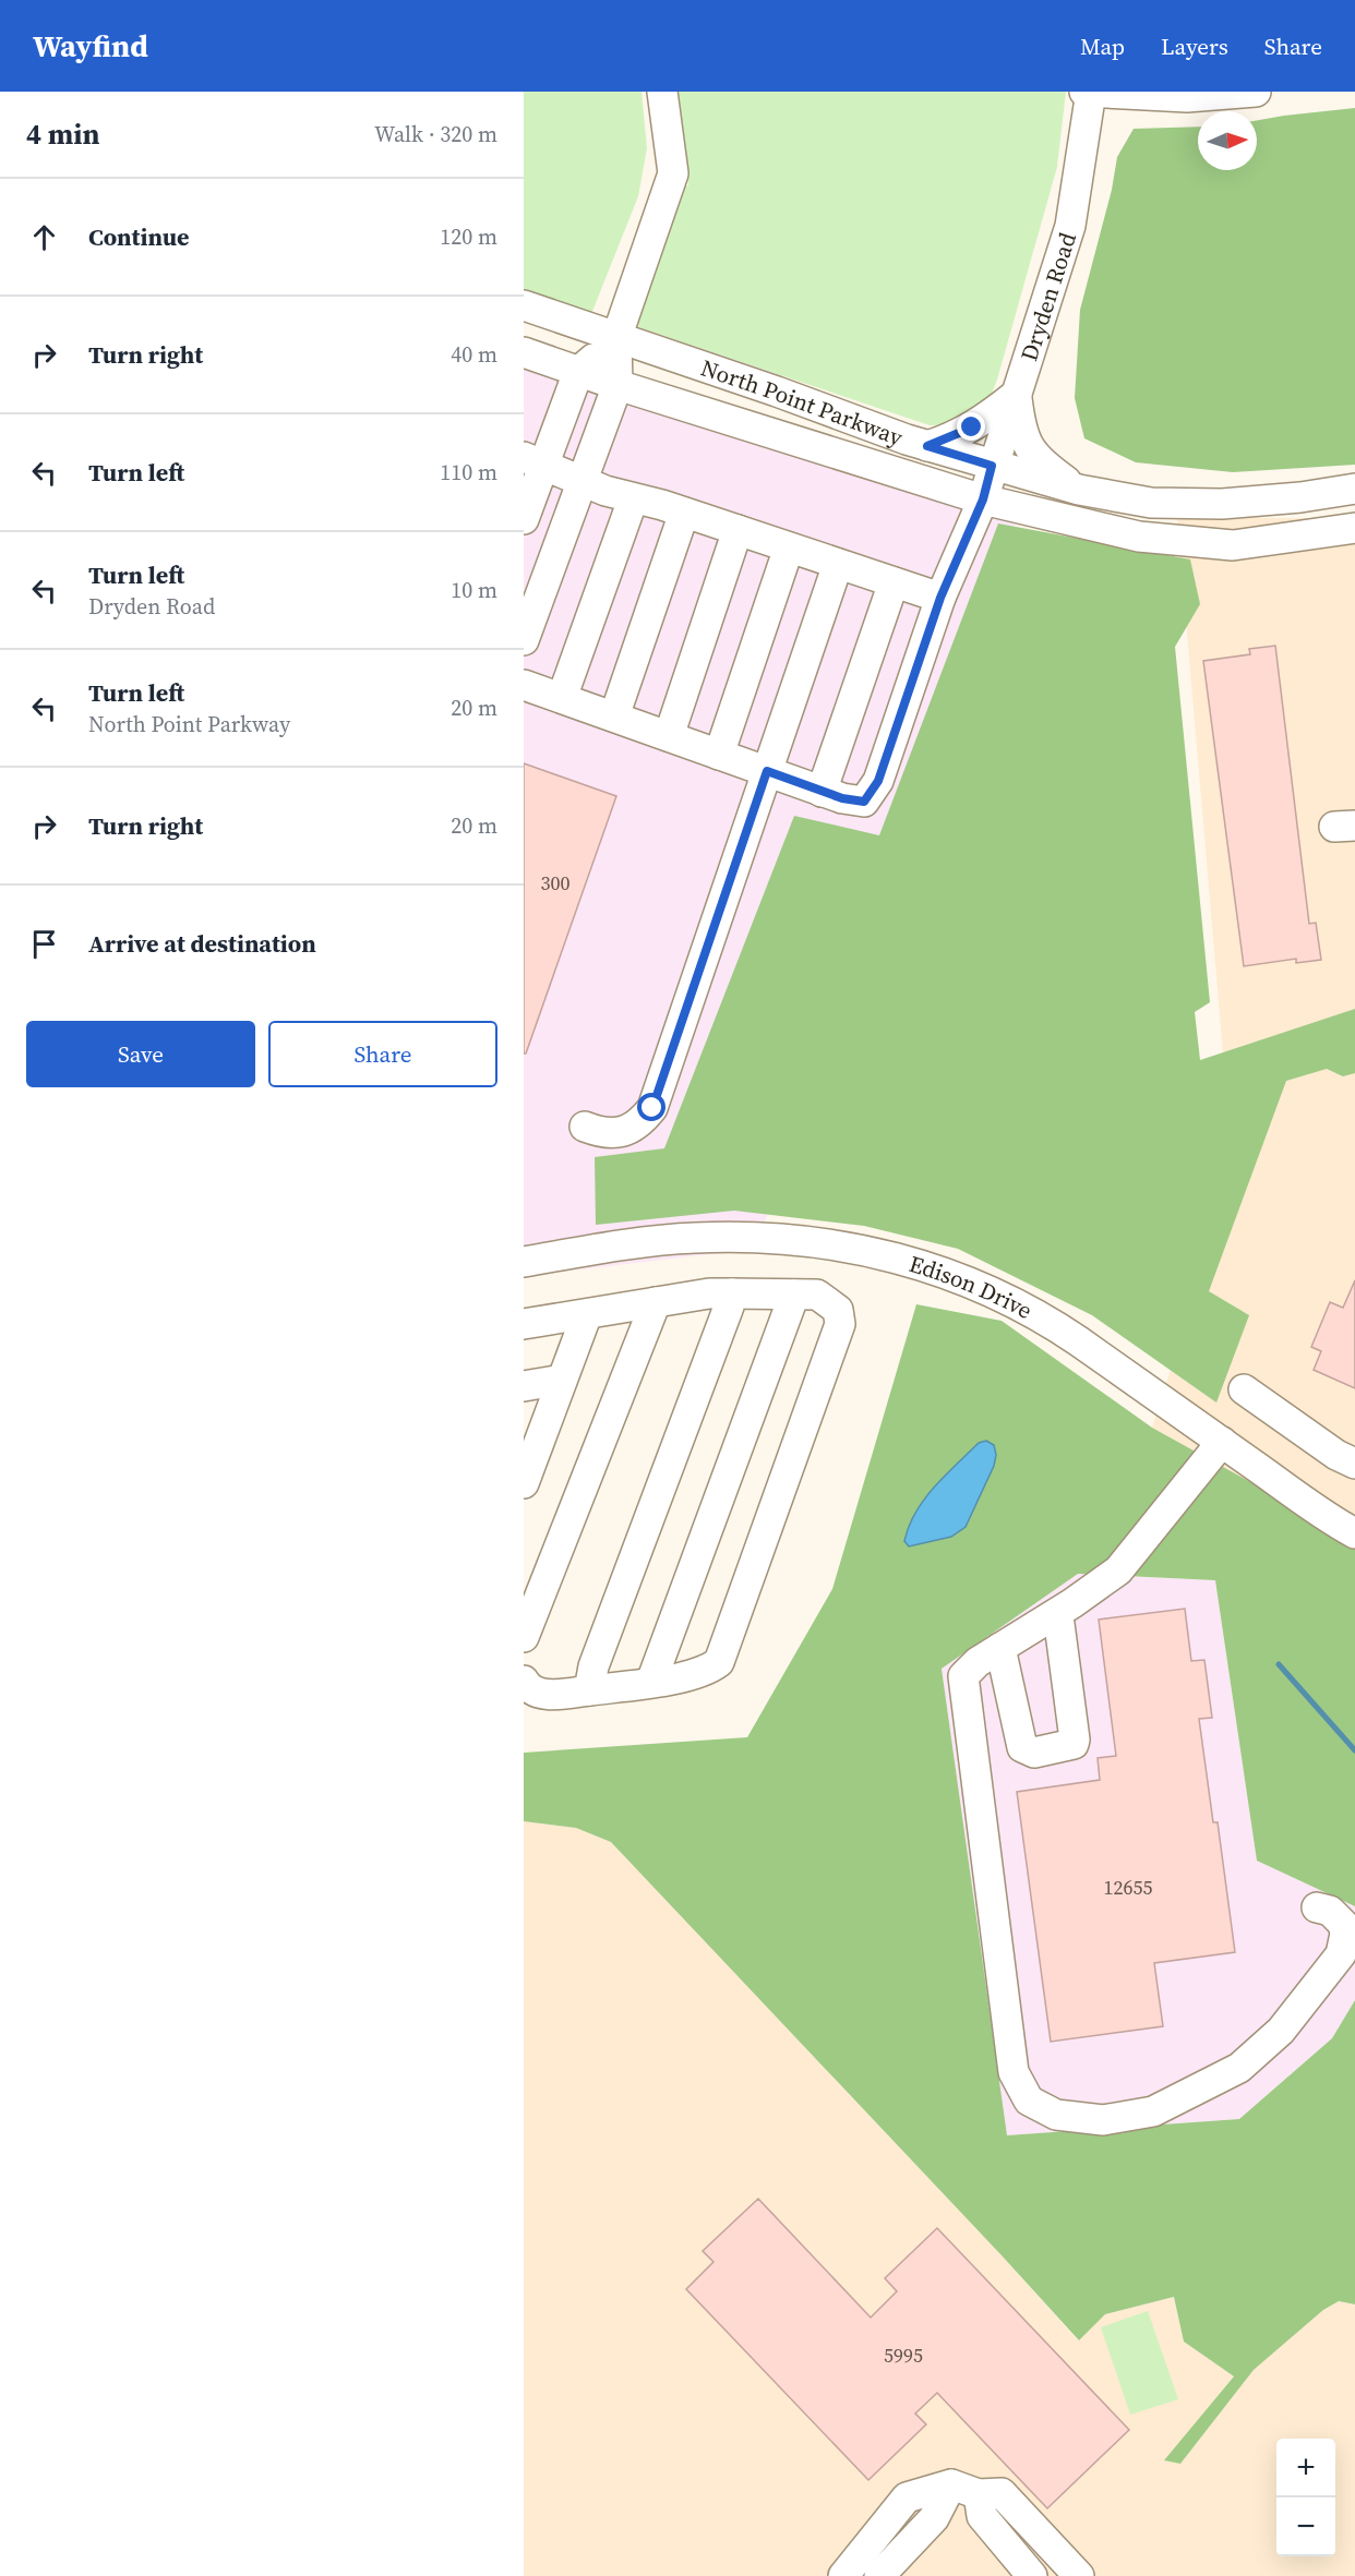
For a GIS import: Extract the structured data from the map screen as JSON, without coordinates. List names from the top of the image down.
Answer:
{
  "streets": {
    "street": ["Dryden Road", "North Point Parkway", "Edison Drive"]
  },
  "crossings": [
    ["Dryden Road", "North Point Parkway"]
  ],
  "house_numbers": ["300", "12655", "5995"],
  "north": "right",
  "page": {
    "header": "Wayfind",
    "nav": ["Map", "Layers", "Share"],
    "heading": ["4 min", "Walk · 320 m"],
    "list": [
      ["Continue", "120 m"],
      ["Turn right", "40 m"],
      ["Turn left", "110 m"],
      ["Turn left", "Dryden Road", "10 m"],
      ["Turn left", "North Point Parkway", "20 m"],
      ["Turn right", "20 m"],
      "Arrive at destination"
    ],
    "buttons": ["Save", "Share"],
    "map_buttons": ["+", "−"]
  }
}
